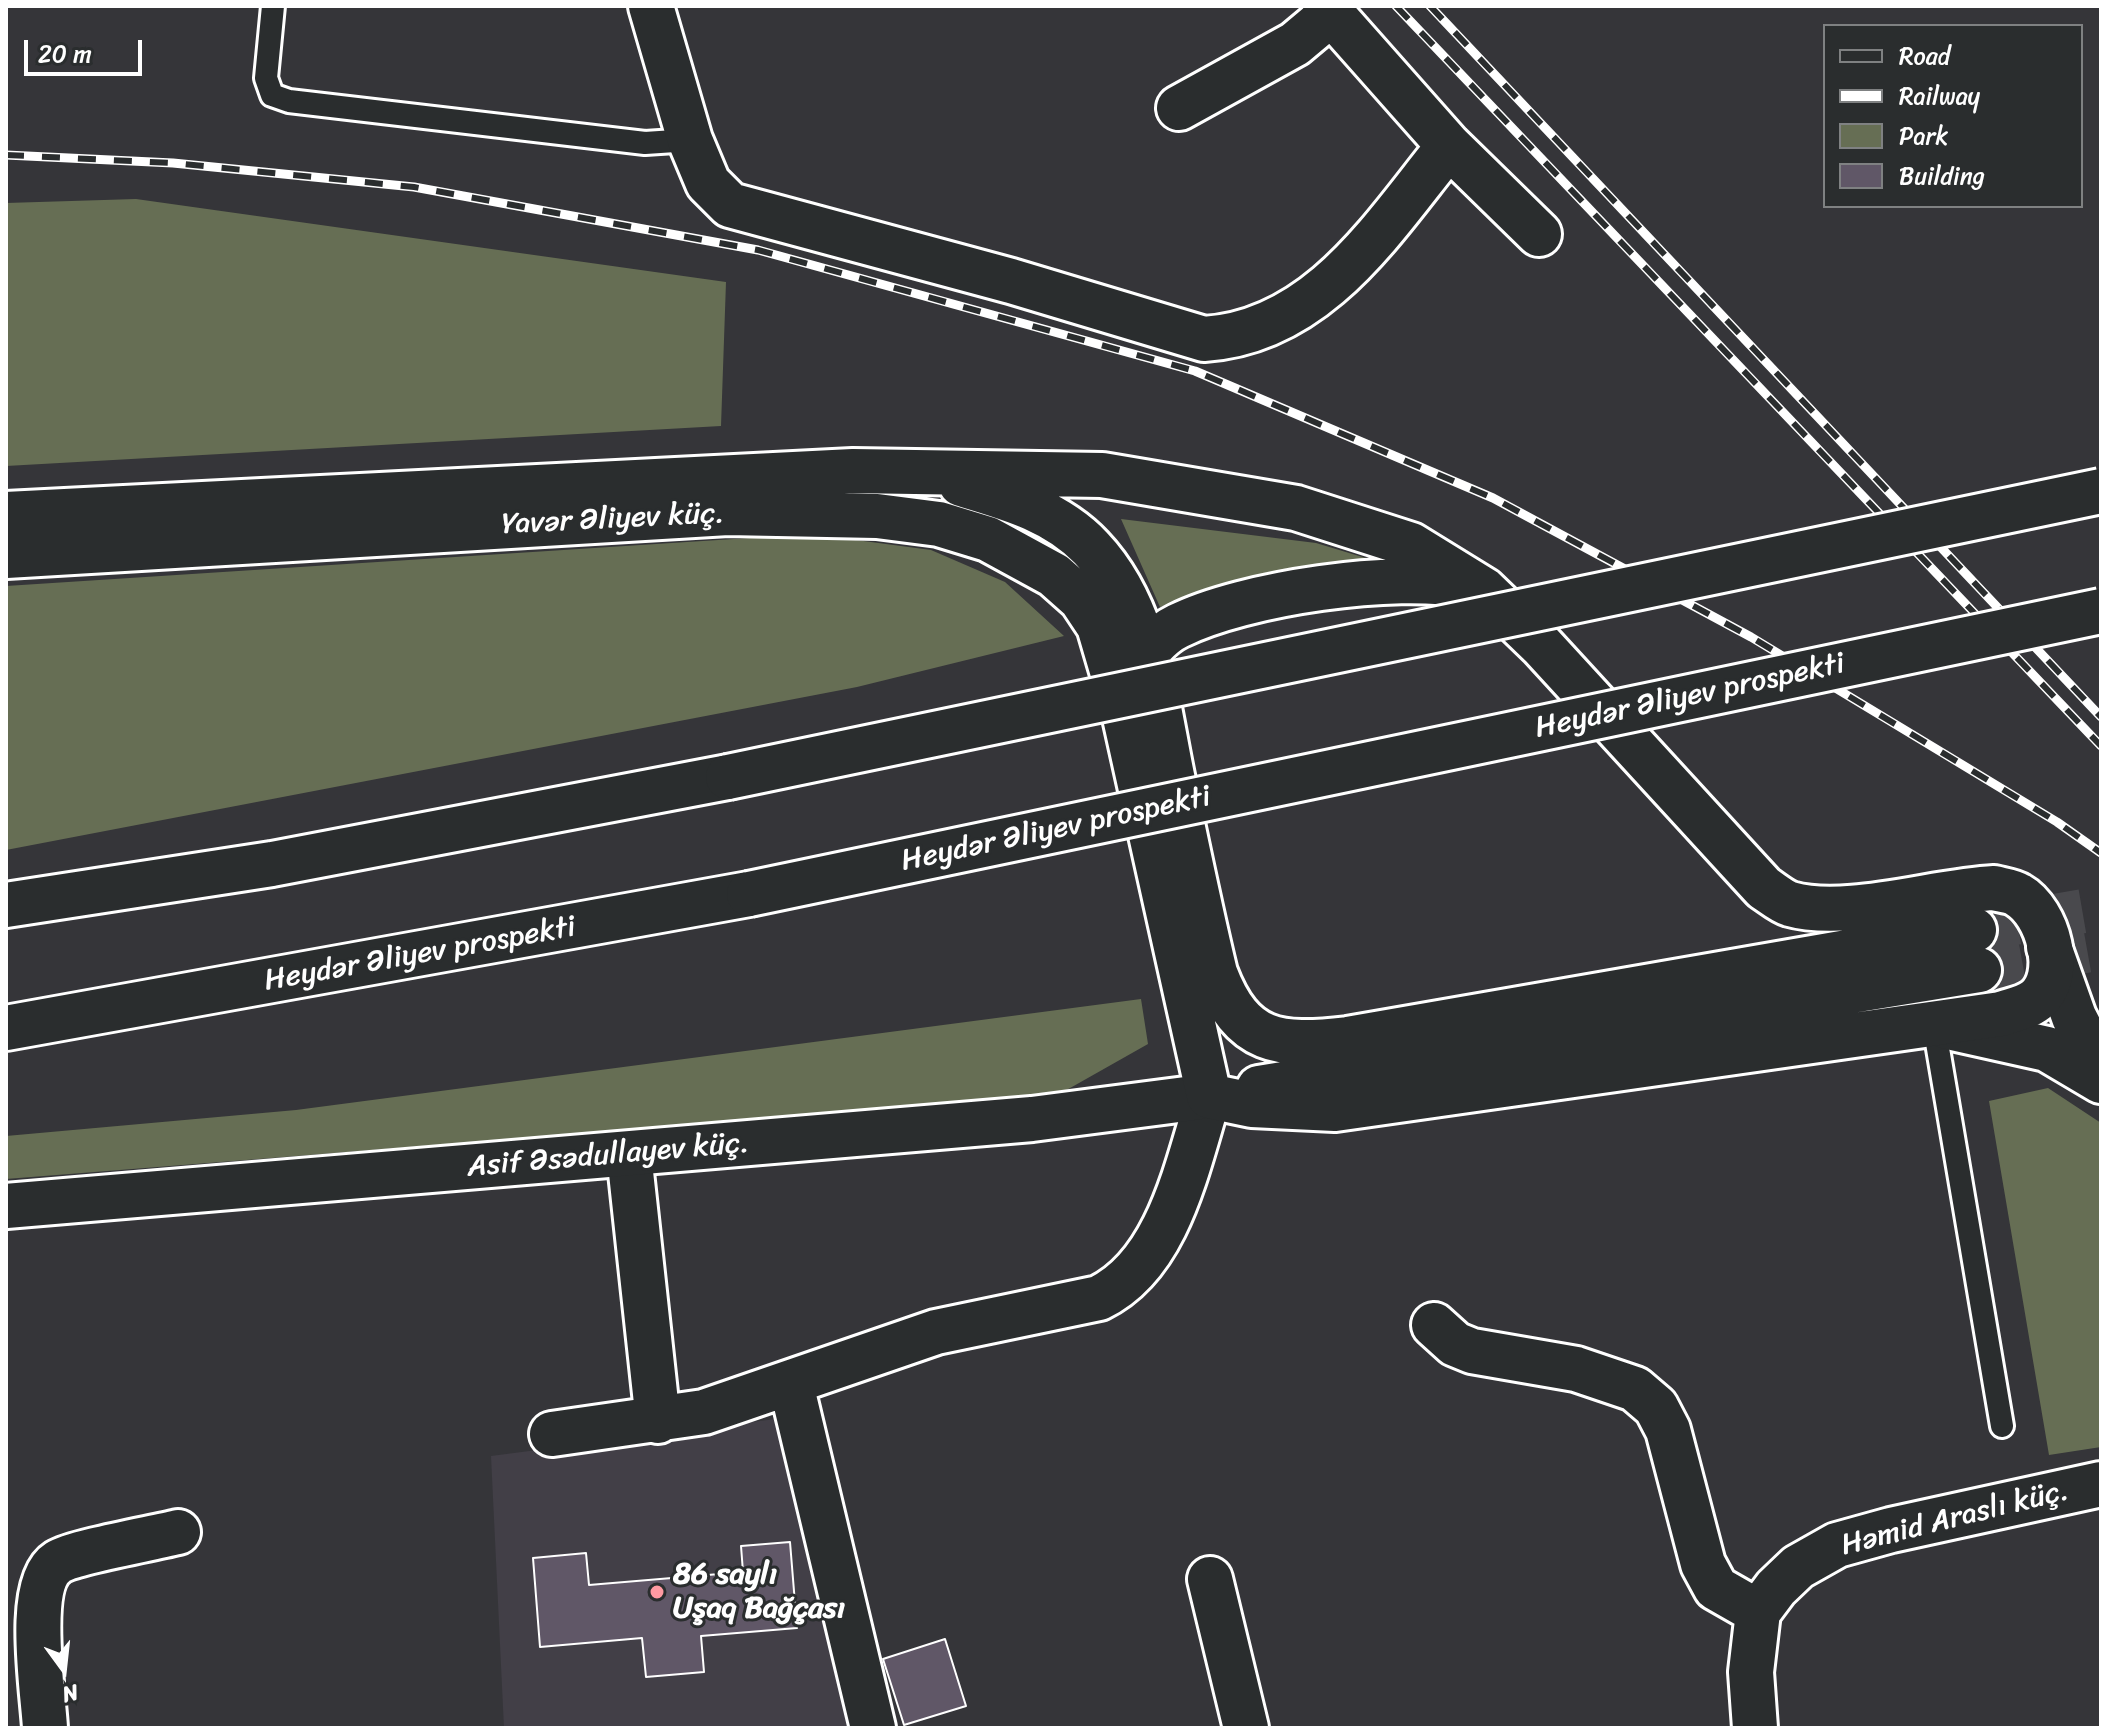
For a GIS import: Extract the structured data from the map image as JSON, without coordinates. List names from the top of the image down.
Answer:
{
  "streets": {
    "main road": [
      "Yavər Əliyev küç.",
      "Heydər Əliyev prospekti",
      "Asif Əsədullayev küç.",
      "Həmid Araslı küç."
    ]
  },
  "crossings": [
    ["Yavər Əliyev küç.", "Asif Əsədullayev küç."]
  ],
  "places": ["86 saylı Uşaq Bağçası"],
  "legend": [
    "Road",
    "Railway",
    "Park",
    "Building"
  ],
  "scale_bar": "20 m",
  "north": "bottom"
}
